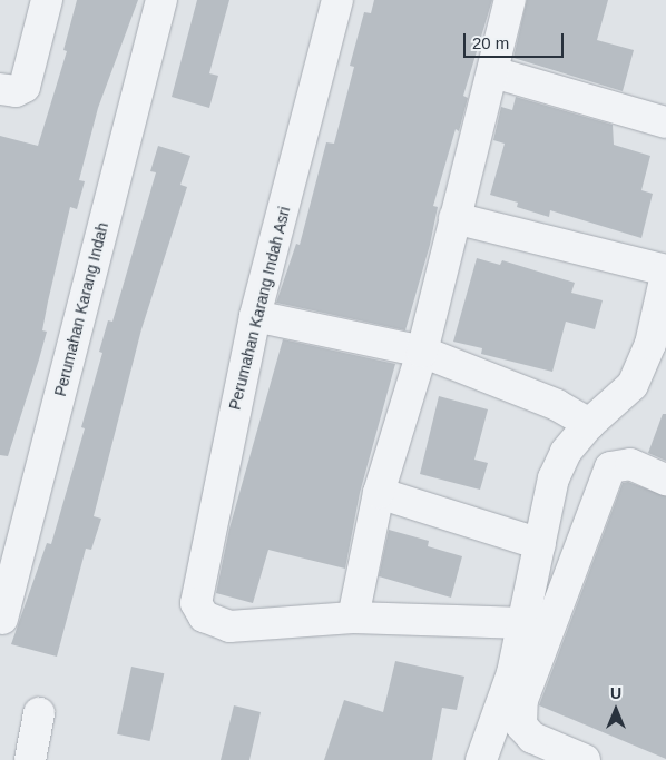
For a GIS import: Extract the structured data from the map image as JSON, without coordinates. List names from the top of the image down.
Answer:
{
  "streets": {
    "street": ["Perumahan Karang Indah Asri", "Perumahan Karang Indah"]
  },
  "scale_bar": "20 m",
  "north": "top"
}
